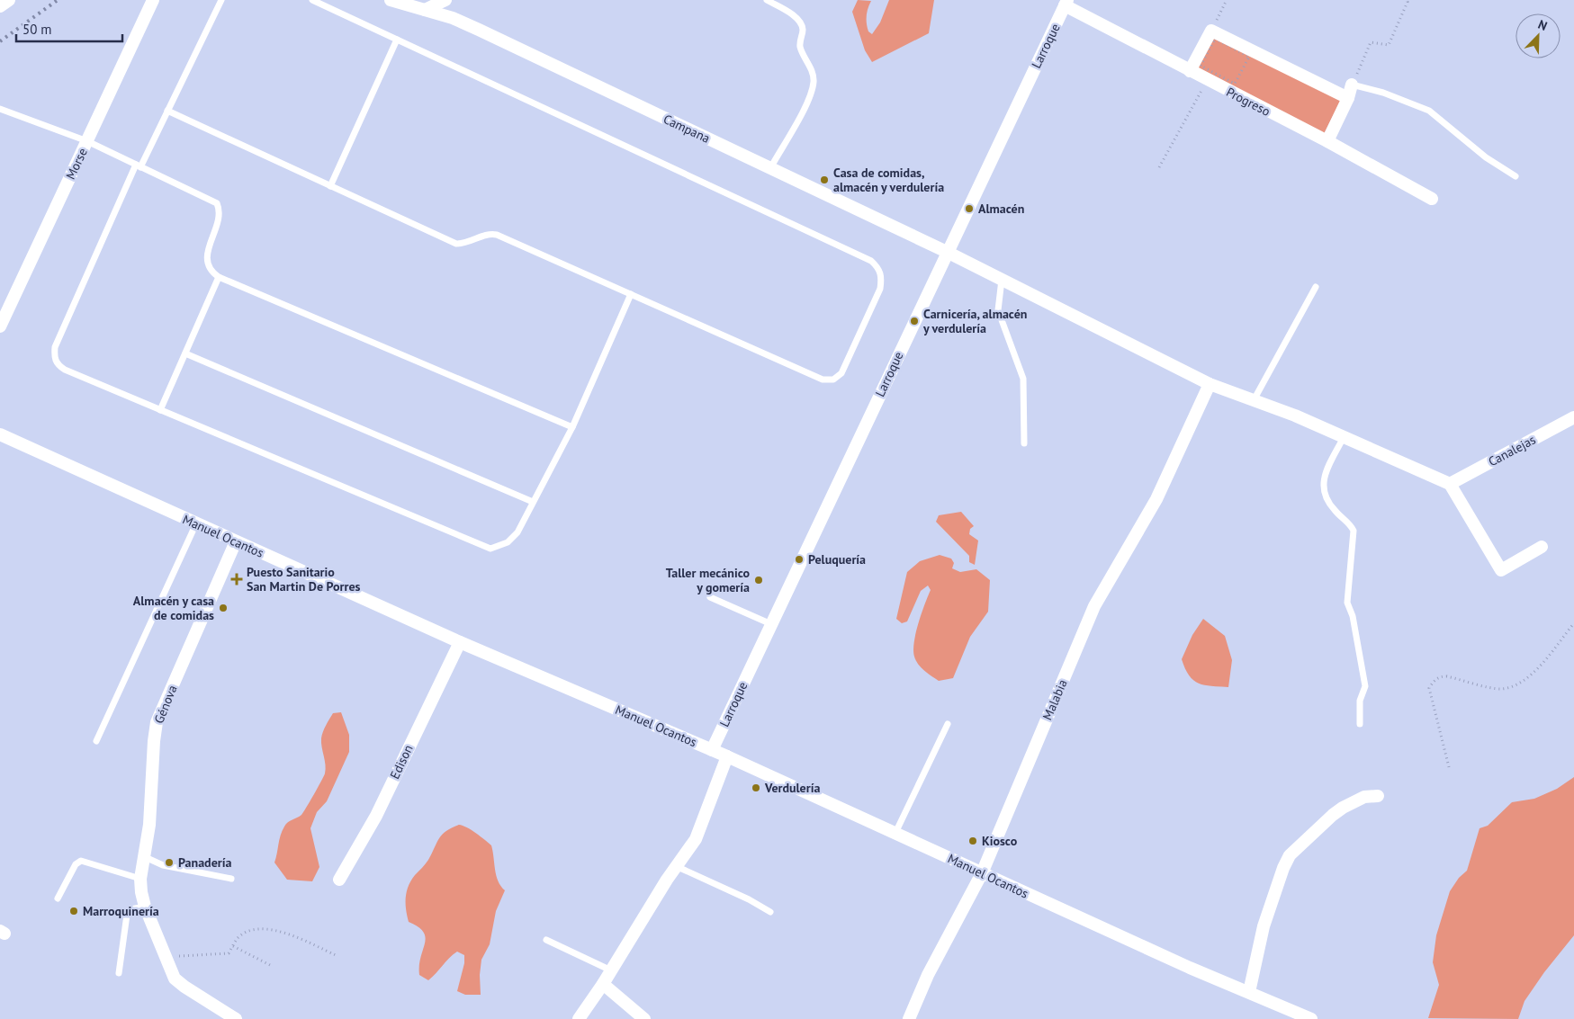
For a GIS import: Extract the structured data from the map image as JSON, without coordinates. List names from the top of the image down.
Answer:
{
  "streets": {
    "street": [
      "Larroque",
      "Progreso",
      "Campana",
      "Morse",
      "Canalejas",
      "Manuel Ocantos",
      "Malabia",
      "Génova",
      "Edison"
    ]
  },
  "crossings": [
    ["Larroque", "Progreso"],
    ["Larroque", "Campana"],
    ["Larroque", "Manuel Ocantos"],
    ["Campana", "Canalejas"],
    ["Campana", "Malabia"],
    ["Manuel Ocantos", "Malabia"],
    ["Manuel Ocantos", "Génova"],
    ["Manuel Ocantos", "Edison"]
  ],
  "places": {
    "other": [
      "Casa de comidas, almacén y verdulería",
      "Almacén",
      "Carnicería, almacén y verdulería",
      "Peluquería",
      "Taller mecánico y gomería",
      "Almacén y casa de comidas",
      "Verdulería",
      "Kiosco",
      "Panadería",
      "Marroquinería"
    ],
    "health": ["Puesto Sanitario San Martin De Porres"]
  },
  "scale_bar": "50 m",
  "north": "top right"
}
